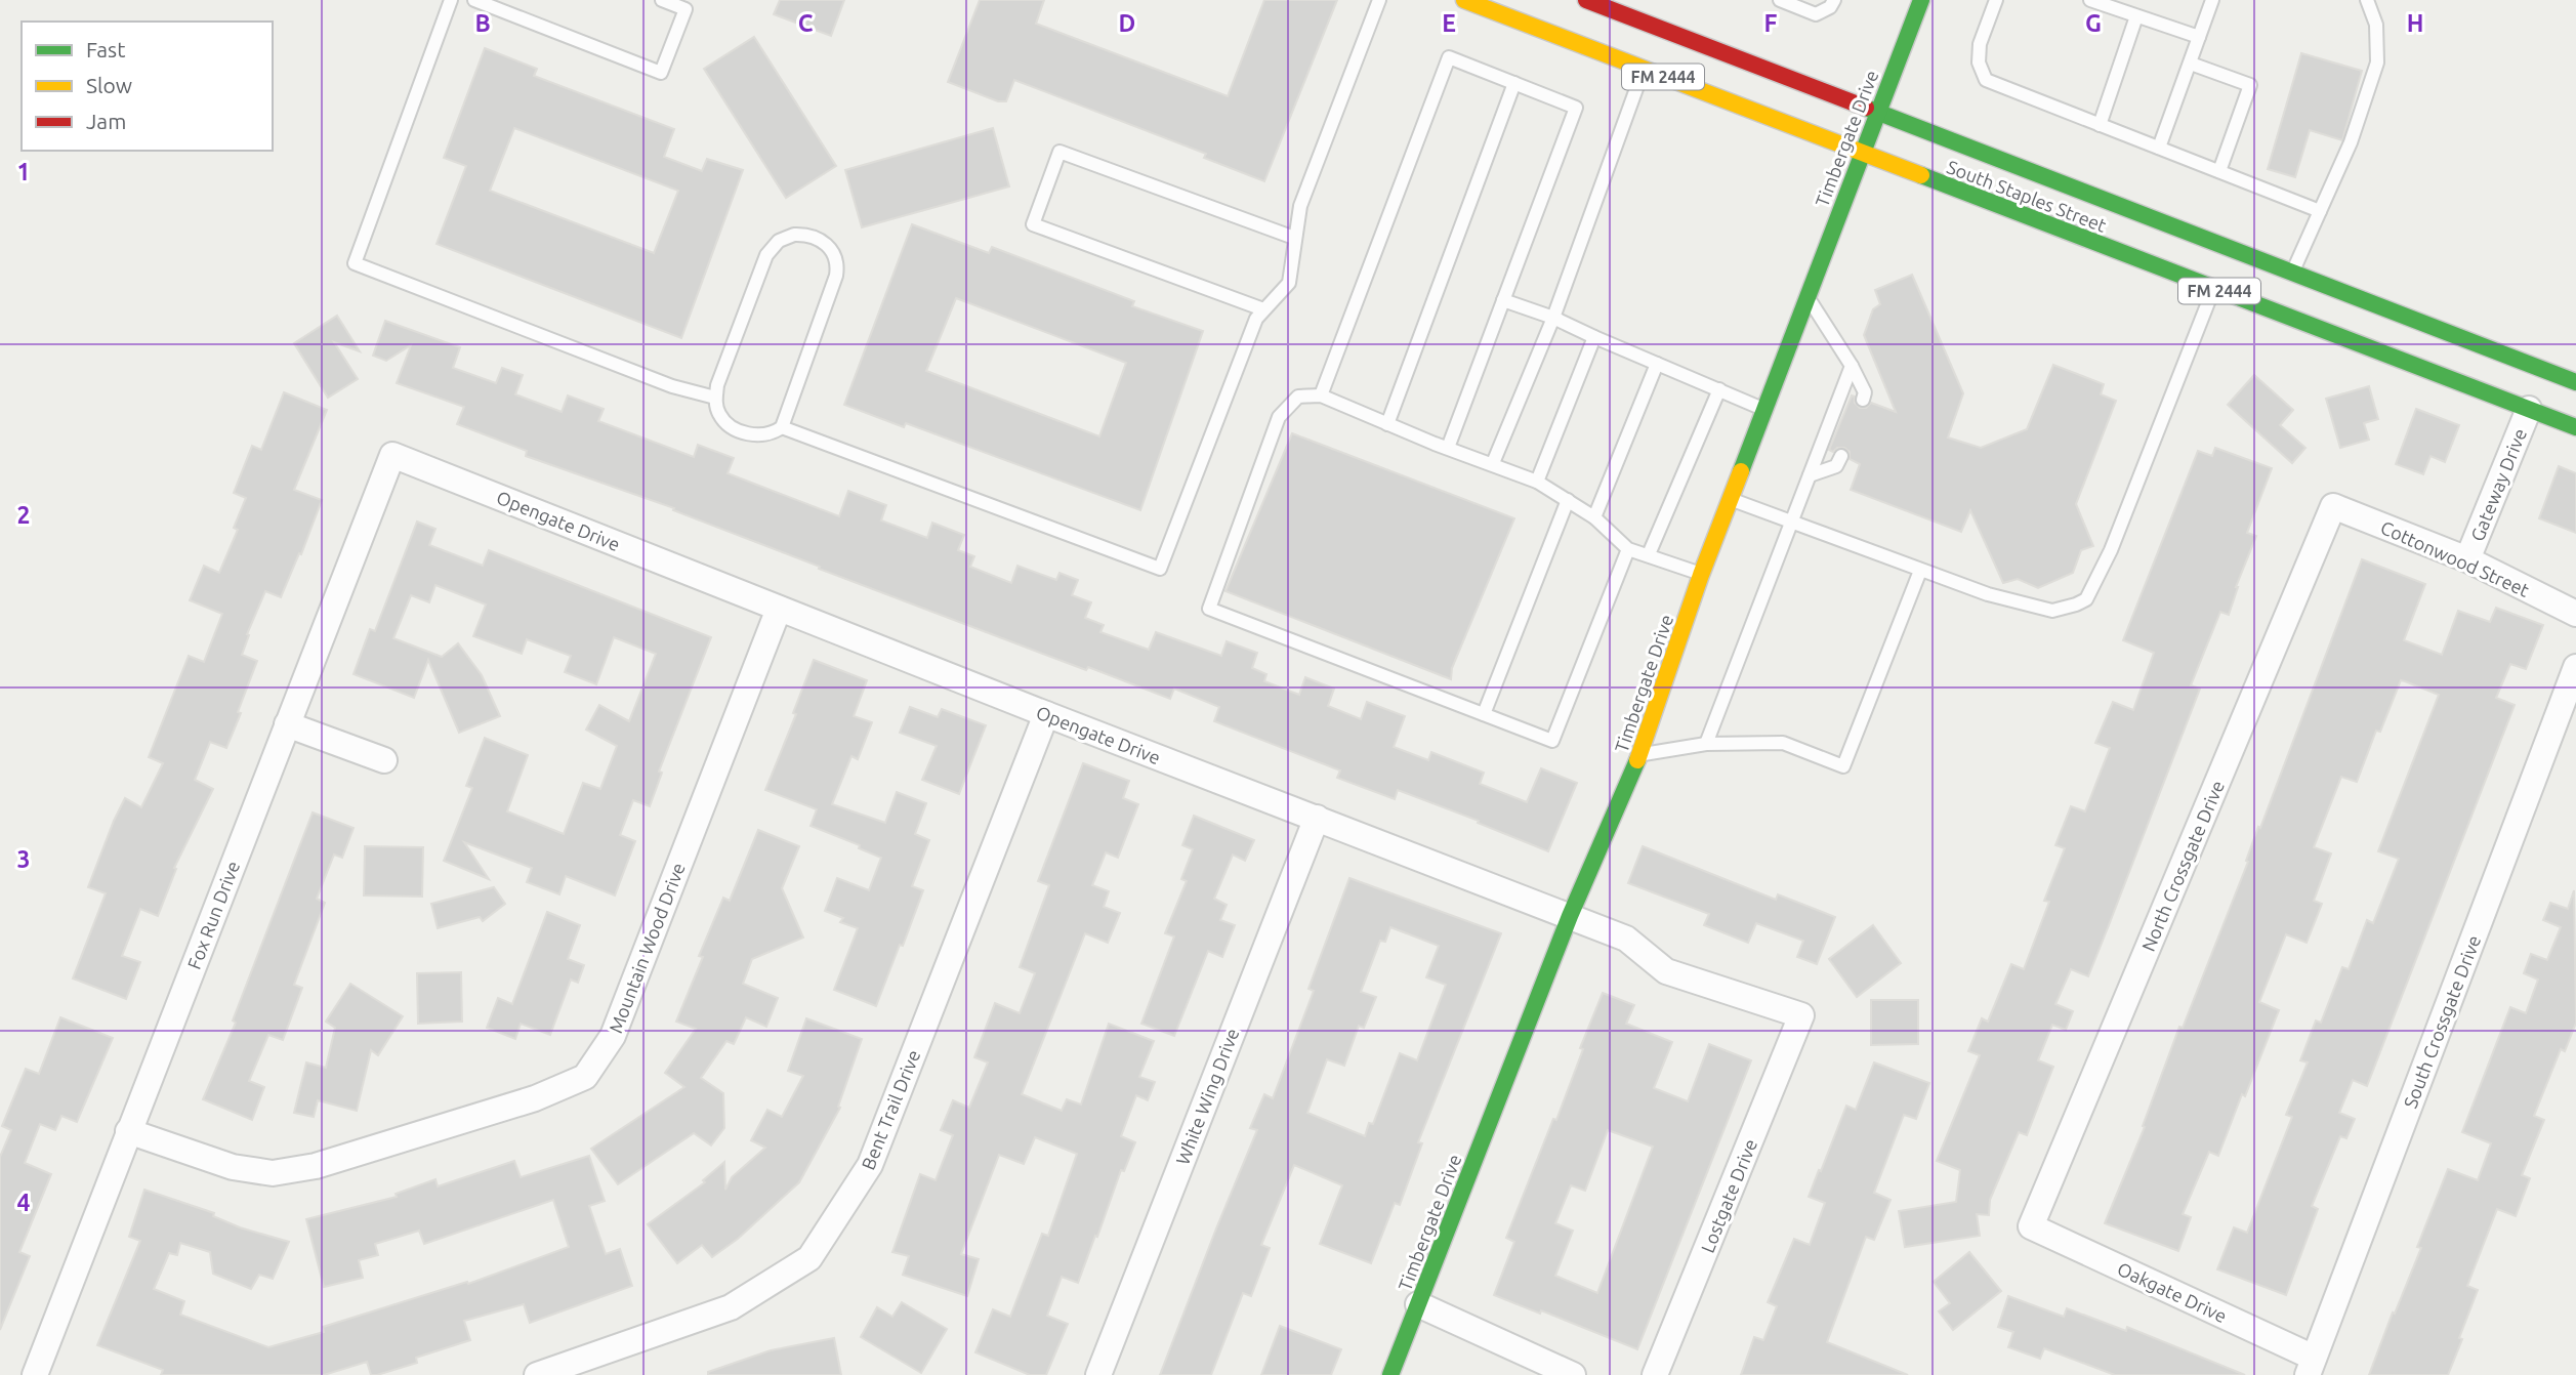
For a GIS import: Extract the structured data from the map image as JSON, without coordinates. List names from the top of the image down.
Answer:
{
  "streets": {
    "main road": ["FM 2444", "Timbergate Drive", "South Staples Street"],
    "street": [
      "Gateway Drive",
      "Opengate Drive",
      "Cottonwood Street",
      "North Crossgate Drive",
      "Fox Run Drive",
      "Mountain Wood Drive",
      "South Crossgate Drive",
      "White Wing Drive",
      "Bent Trail Drive",
      "Lostgate Drive",
      "Oakgate Drive"
    ]
  },
  "crossings": [
    ["Timbergate Drive", "South Staples Street"],
    ["Timbergate Drive", "Opengate Drive"],
    ["South Staples Street", "Gateway Drive"],
    ["Gateway Drive", "Cottonwood Street"],
    ["Opengate Drive", "Fox Run Drive"],
    ["Opengate Drive", "Mountain Wood Drive"],
    ["Opengate Drive", "White Wing Drive"],
    ["Opengate Drive", "Bent Trail Drive"],
    ["Opengate Drive", "Lostgate Drive"],
    ["Cottonwood Street", "North Crossgate Drive"],
    ["North Crossgate Drive", "Oakgate Drive"],
    ["Fox Run Drive", "Mountain Wood Drive"],
    ["South Crossgate Drive", "Oakgate Drive"]
  ],
  "legend": ["Fast", "Slow", "Jam"],
  "grid": {
    "columns": [
      "B",
      "C",
      "D",
      "E",
      "F",
      "G",
      "H"
    ],
    "rows": [
      "1",
      "2",
      "3",
      "4"
    ]
  }
}
